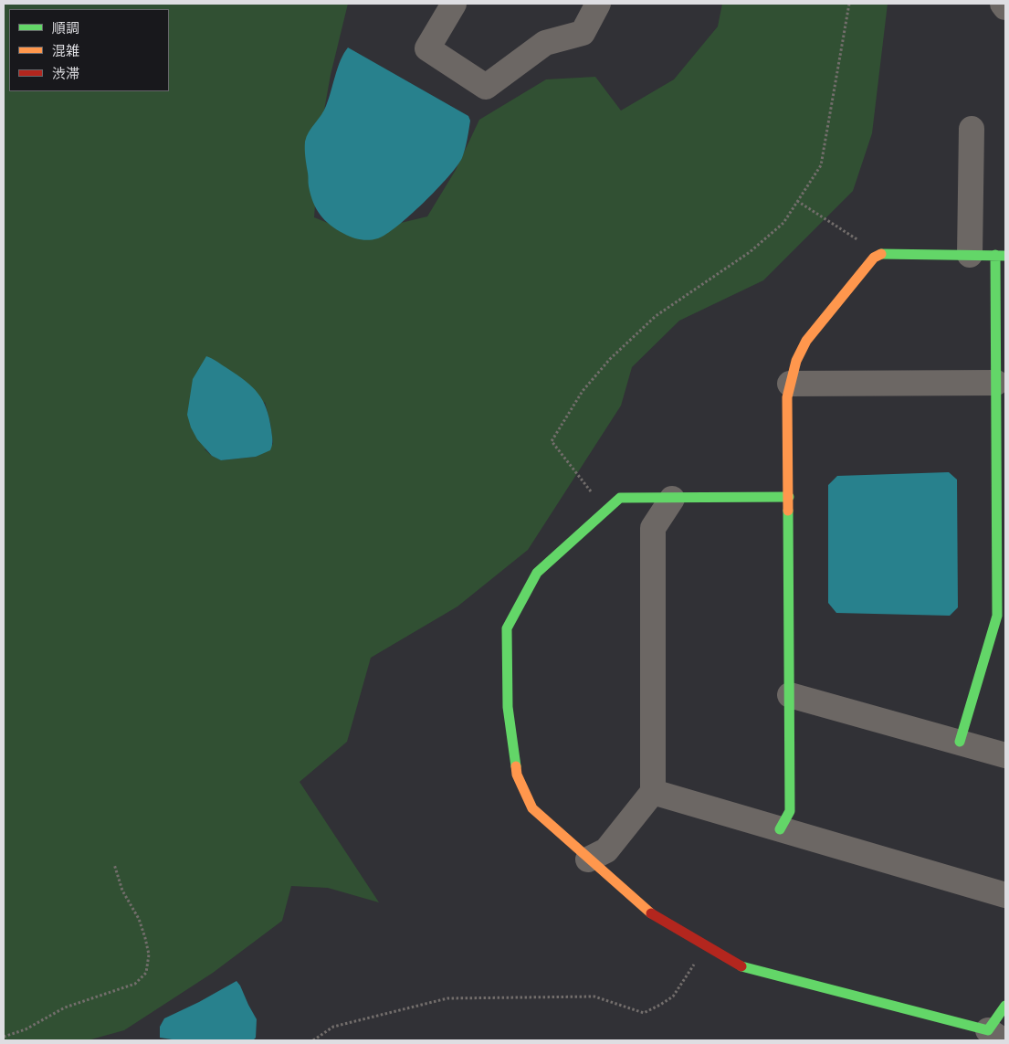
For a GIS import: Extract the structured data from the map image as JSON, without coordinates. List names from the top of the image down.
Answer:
{
  "legend": ["順調", "混雑", "渋滞"]
}
